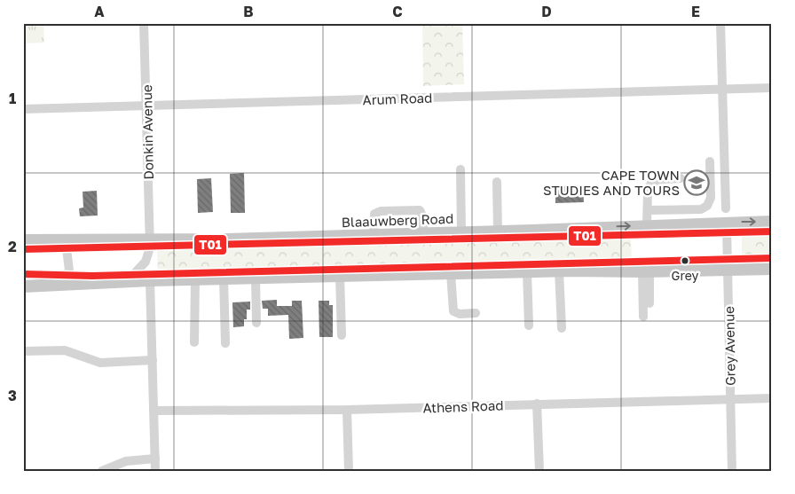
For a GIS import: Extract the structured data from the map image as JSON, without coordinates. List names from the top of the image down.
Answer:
{
  "streets": {
    "main road": ["Blaauwberg Road"],
    "street": [
      "Arum Road",
      "Donkin Avenue",
      "Grey Avenue",
      "Athens Road"
    ]
  },
  "crossings": [
    ["Arum Road", "Donkin Avenue"],
    ["Donkin Avenue", "Blaauwberg Road"],
    ["Blaauwberg Road", "Grey Avenue"],
    ["Grey Avenue", "Athens Road"]
  ],
  "places": {
    "school or university": ["CAPE TOWN STUDIES AND TOURS"],
    "other": ["Grey"]
  },
  "lines": ["transit line T01"],
  "grid": {
    "columns": [
      "A",
      "B",
      "C",
      "D",
      "E"
    ],
    "rows": ["1", "2", "3"]
  }
}
